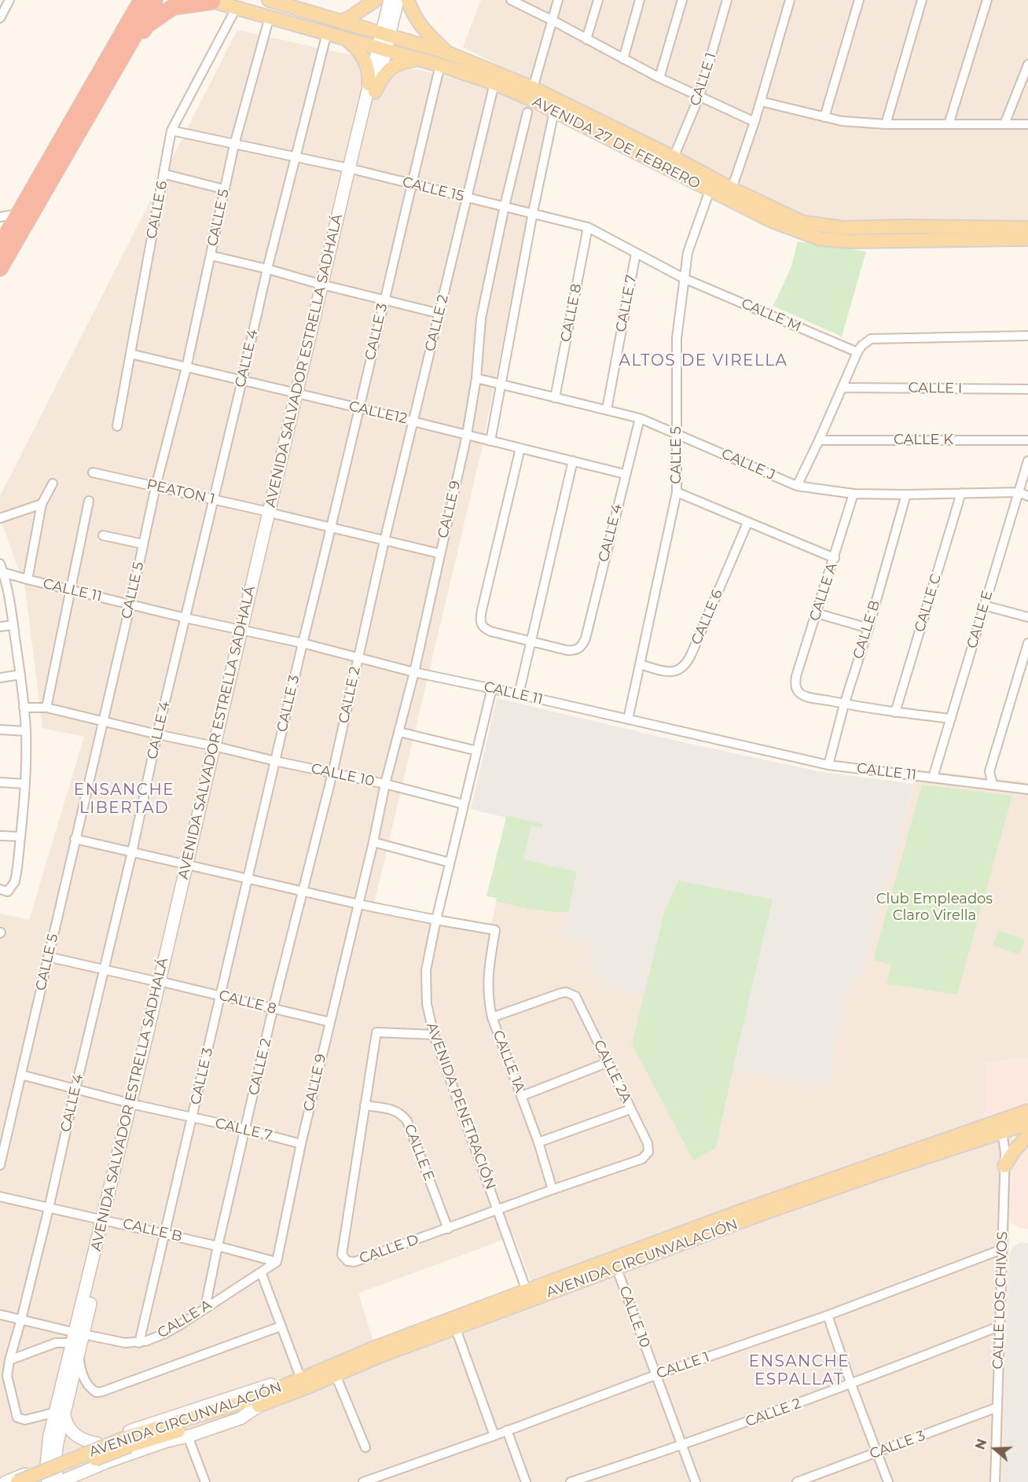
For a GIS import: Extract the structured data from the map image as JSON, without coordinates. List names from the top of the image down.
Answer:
{
  "streets": {
    "main road": ["AVENIDA 27 DE FEBRERO", "AVENIDA SALVADOR ESTRELLA SADHALÁ", "AVENIDA CIRCUNVALACIÓN"],
    "street": [
      "CALLE 1",
      "CALLE 15",
      "CALLE 6",
      "CALLE 5",
      "CALLE 7",
      "CALLE 8",
      "CALLE M",
      "CALLE 2",
      "CALLE 3",
      "CALLE 4",
      "CALLE I",
      "CALLE12",
      "CALLE K",
      "CALLE J",
      "PEATON 1",
      "CALLE 9",
      "CALLE 11",
      "CALLE A",
      "CALLE C",
      "CALLE E",
      "CALLE B",
      "CALLE 10",
      "CALLE 1A",
      "CALLE 2A",
      "AVENIDA PENETRACIÓN",
      "CALLE D",
      "CALLE LOS CHIVOS"
    ]
  },
  "crossings": [
    ["CALLE 1", "AVENIDA 27 DE FEBRERO"],
    ["CALLE 1", "CALLE 10"],
    ["CALLE 1", "CALLE LOS CHIVOS"],
    ["AVENIDA 27 DE FEBRERO", "CALLE 6"],
    ["AVENIDA 27 DE FEBRERO", "CALLE 5"],
    ["AVENIDA 27 DE FEBRERO", "CALLE 2"],
    ["AVENIDA 27 DE FEBRERO", "CALLE 3"],
    ["AVENIDA 27 DE FEBRERO", "CALLE 4"],
    ["AVENIDA 27 DE FEBRERO", "AVENIDA SALVADOR ESTRELLA SADHALÁ"],
    ["CALLE 15", "CALLE 6"],
    ["CALLE 15", "CALLE 5"],
    ["CALLE 15", "CALLE 7"],
    ["CALLE 15", "CALLE 8"],
    ["CALLE 15", "CALLE M"],
    ["CALLE 15", "CALLE 2"],
    ["CALLE 15", "CALLE 3"],
    ["CALLE 15", "CALLE 4"],
    ["CALLE 15", "AVENIDA SALVADOR ESTRELLA SADHALÁ"],
    ["CALLE 15", "CALLE 9"],
    ["CALLE 6", "CALLE 5"],
    ["CALLE 6", "CALLE12"],
    ["CALLE 5", "CALLE 7"],
    ["CALLE 5", "CALLE 8"],
    ["CALLE 5", "CALLE M"],
    ["CALLE 5", "CALLE12"],
    ["CALLE 5", "CALLE J"],
    ["CALLE 5", "PEATON 1"],
    ["CALLE 5", "CALLE 11"],
    ["CALLE 5", "CALLE 10"],
    ["CALLE 7", "CALLE 2"],
    ["CALLE 7", "CALLE 3"],
    ["CALLE 7", "CALLE 4"],
    ["CALLE 7", "AVENIDA SALVADOR ESTRELLA SADHALÁ"],
    ["CALLE 7", "CALLE J"],
    ["CALLE 7", "CALLE 9"],
    ["CALLE 8", "CALLE 2"],
    ["CALLE 8", "CALLE 3"],
    ["CALLE 8", "CALLE 4"],
    ["CALLE 8", "AVENIDA SALVADOR ESTRELLA SADHALÁ"],
    ["CALLE 8", "CALLE J"],
    ["CALLE 8", "CALLE 9"],
    ["CALLE 2", "CALLE12"],
    ["CALLE 2", "PEATON 1"],
    ["CALLE 2", "CALLE 11"],
    ["CALLE 2", "CALLE A"],
    ["CALLE 2", "CALLE B"],
    ["CALLE 2", "CALLE 10"],
    ["CALLE 2", "CALLE LOS CHIVOS"],
    ["CALLE 3", "CALLE12"],
    ["CALLE 3", "PEATON 1"],
    ["CALLE 3", "CALLE 11"],
    ["CALLE 3", "CALLE A"],
    ["CALLE 3", "CALLE B"],
    ["CALLE 3", "CALLE 10"],
    ["CALLE 3", "CALLE LOS CHIVOS"],
    ["CALLE 4", "AVENIDA SALVADOR ESTRELLA SADHALÁ"],
    ["CALLE 4", "CALLE12"],
    ["CALLE 4", "CALLE J"],
    ["CALLE 4", "PEATON 1"],
    ["CALLE 4", "CALLE 11"],
    ["CALLE 4", "CALLE A"],
    ["CALLE 4", "CALLE B"],
    ["CALLE 4", "CALLE 10"],
    ["AVENIDA SALVADOR ESTRELLA SADHALÁ", "CALLE12"],
    ["AVENIDA SALVADOR ESTRELLA SADHALÁ", "PEATON 1"],
    ["AVENIDA SALVADOR ESTRELLA SADHALÁ", "CALLE 11"],
    ["AVENIDA SALVADOR ESTRELLA SADHALÁ", "CALLE A"],
    ["AVENIDA SALVADOR ESTRELLA SADHALÁ", "CALLE B"],
    ["AVENIDA SALVADOR ESTRELLA SADHALÁ", "CALLE 10"],
    ["AVENIDA SALVADOR ESTRELLA SADHALÁ", "AVENIDA CIRCUNVALACIÓN"],
    ["CALLE12", "CALLE 9"],
    ["CALLE J", "CALLE 9"],
    ["CALLE J", "CALLE A"],
    ["CALLE J", "CALLE C"],
    ["CALLE J", "CALLE E"],
    ["CALLE J", "CALLE B"],
    ["PEATON 1", "CALLE 9"],
    ["CALLE 9", "CALLE 11"],
    ["CALLE 9", "CALLE A"],
    ["CALLE 9", "CALLE B"],
    ["CALLE 9", "CALLE 10"],
    ["CALLE 11", "CALLE E"],
    ["CALLE 11", "CALLE B"],
    ["CALLE 11", "AVENIDA PENETRACIÓN"],
    ["CALLE A", "CALLE B"],
    ["CALLE E", "CALLE D"],
    ["CALLE 10", "AVENIDA PENETRACIÓN"],
    ["CALLE 10", "AVENIDA CIRCUNVALACIÓN"],
    ["CALLE 1A", "CALLE 2A"],
    ["CALLE 1A", "AVENIDA PENETRACIÓN"],
    ["CALLE 1A", "CALLE D"],
    ["CALLE 2A", "CALLE D"],
    ["AVENIDA PENETRACIÓN", "CALLE D"],
    ["AVENIDA PENETRACIÓN", "AVENIDA CIRCUNVALACIÓN"],
    ["AVENIDA CIRCUNVALACIÓN", "CALLE LOS CHIVOS"]
  ],
  "districts": ["ALTOS DE VIRELLA", "ENSANCHE LIBERTAD", "ENSANCHE ESPALLAT"],
  "parks": ["Club Empleados Claro Virella"],
  "north": "left"
}
